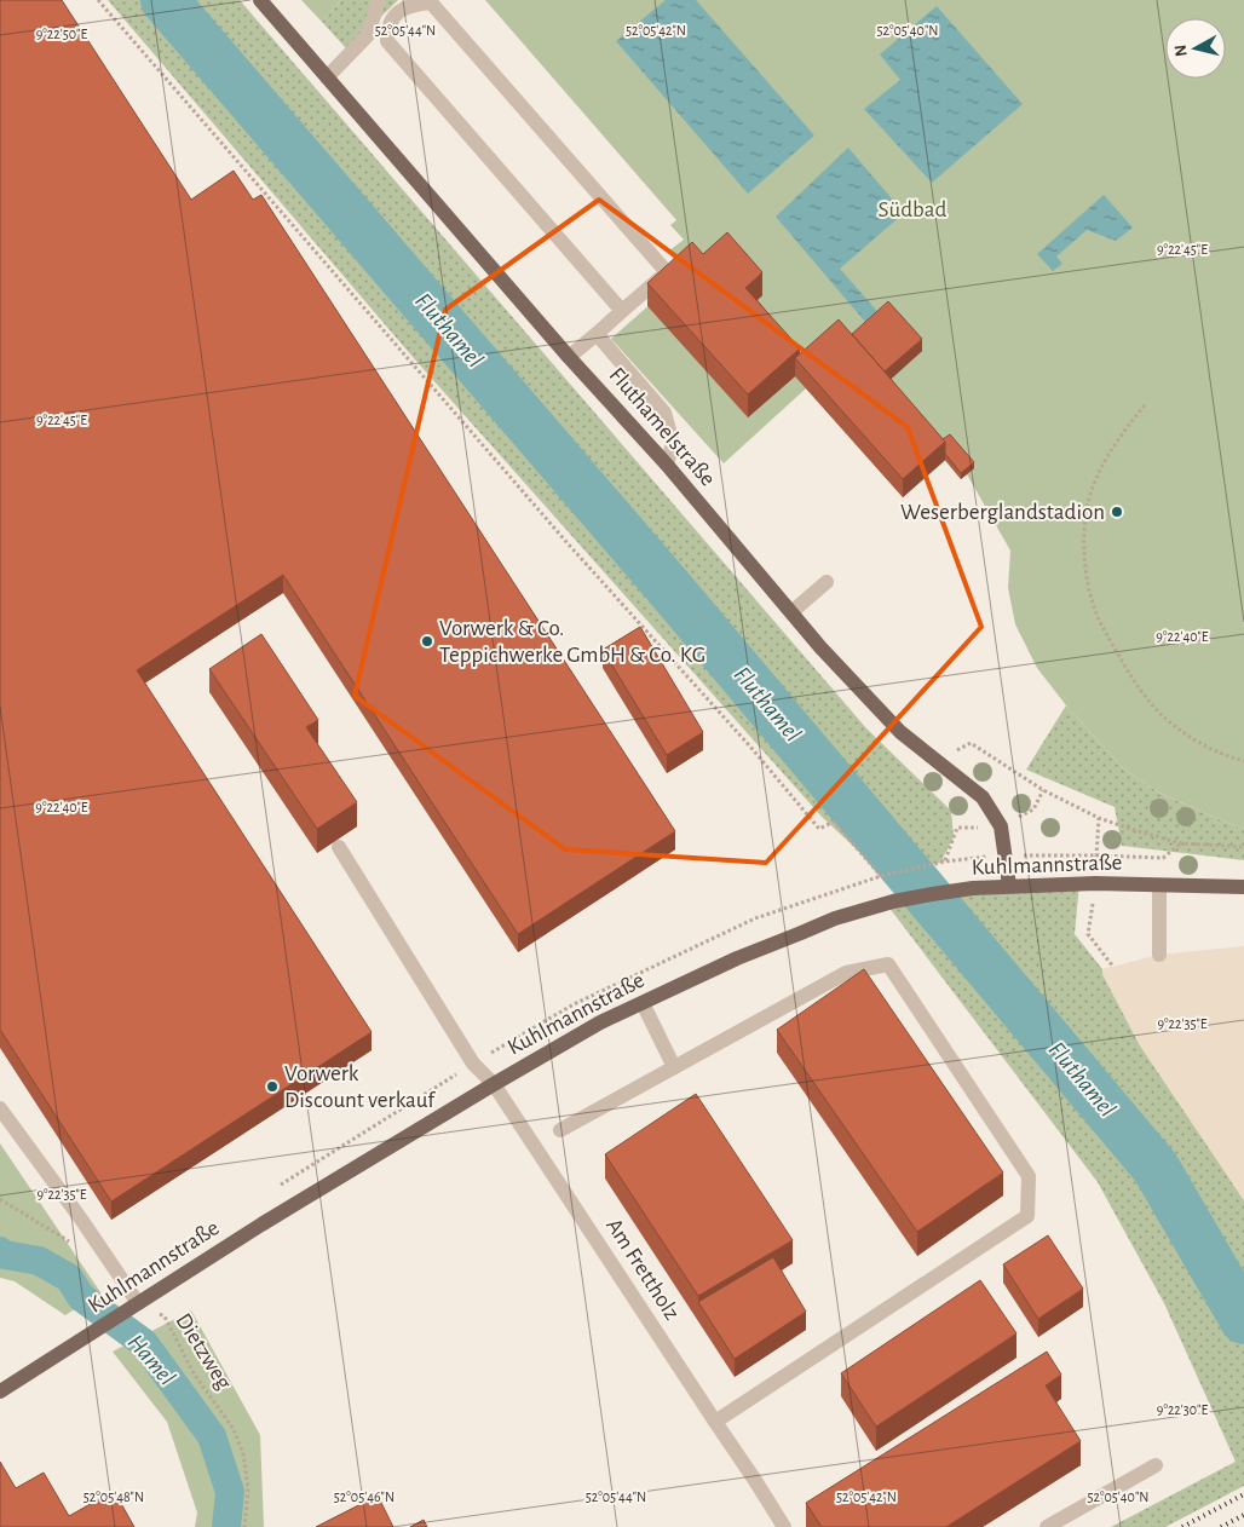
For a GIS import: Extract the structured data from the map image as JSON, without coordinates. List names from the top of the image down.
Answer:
{
  "streets": {
    "main road": ["Fluthamelstraße", "Kuhlmannstraße"],
    "street": ["Am Frettholz"],
    "path": ["Dietzweg"]
  },
  "crossings": [
    ["Fluthamelstraße", "Kuhlmannstraße"],
    ["Kuhlmannstraße", "Am Frettholz"],
    ["Kuhlmannstraße", "Dietzweg"]
  ],
  "water": ["Fluthamel", "Hamel"],
  "parks": ["Südbad"],
  "places": ["Weserberglandstadion", "Vorwerk & Co. Teppichwerke GmbH & Co. KG", "Vorwerk Discount verkauf"],
  "north": "left",
  "coordinates": [
    "52°05'44\"N",
    "52°05'42\"N",
    "52°05'40\"N",
    "9°22'50\"E",
    "9°22'45\"E",
    "9°22'40\"E",
    "9°22'35\"E",
    "9°22'30\"E",
    "52°05'48\"N",
    "52°05'46\"N"
  ]
}
